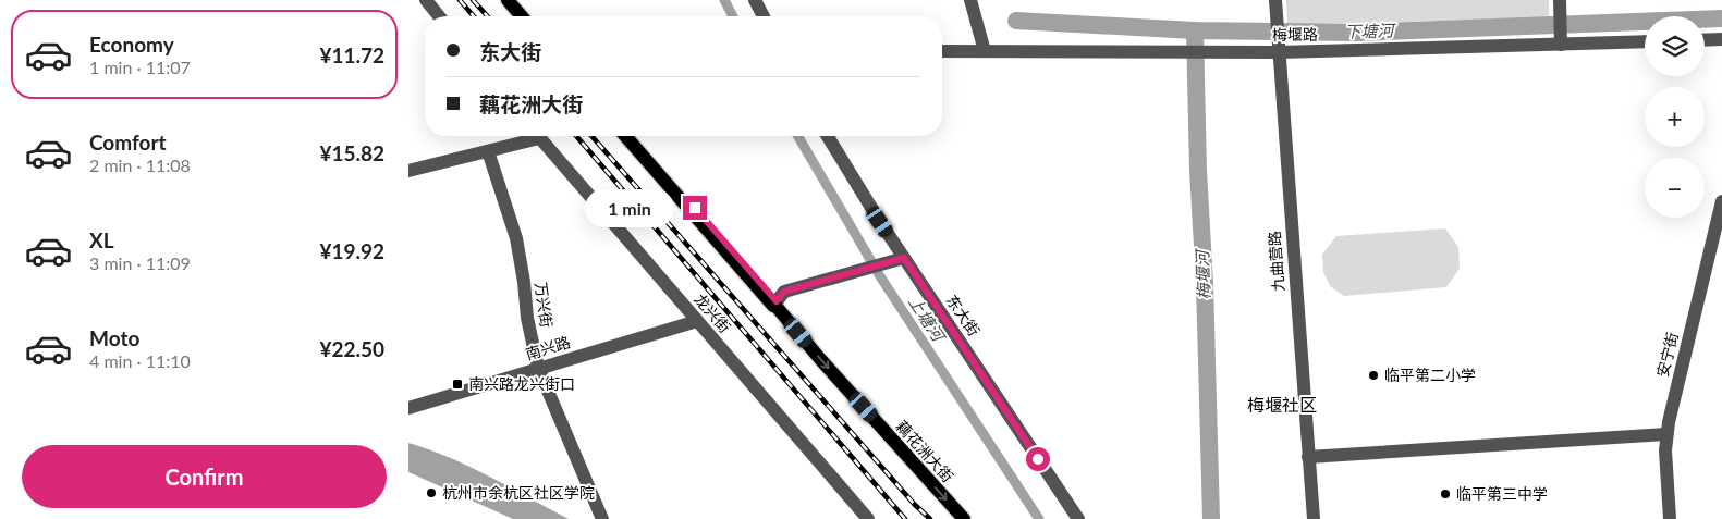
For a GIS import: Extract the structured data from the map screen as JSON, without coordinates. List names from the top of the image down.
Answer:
{
  "streets": {
    "main road": ["藕花洲大街"],
    "street": [
      "梅堰路",
      "九曲营路",
      "万兴街",
      "龙兴街",
      "东大街",
      "南兴路",
      "安宁街"
    ]
  },
  "crossings": [
    ["梅堰路", "九曲营路"],
    ["万兴街", "南兴路"],
    ["龙兴街", "南兴路"]
  ],
  "one_way": ["藕花洲大街"],
  "districts": ["梅堰社区"],
  "water": ["下塘河", "梅堰河", "上塘河"],
  "places": {
    "other": ["临平第二小学", "杭州市余杭区社区学院", "临平第三中学"],
    "transit": ["南兴路龙兴街口"]
  },
  "page": {
    "list": [
      {
        "name": "Economy",
        "note": "1 min · 11:07",
        "value": "¥11.72"
      },
      {
        "name": "Comfort",
        "note": "2 min · 11:08",
        "value": "¥15.82"
      },
      {
        "name": "XL",
        "note": "3 min · 11:09",
        "value": "¥19.92"
      },
      {
        "name": "Moto",
        "note": "4 min · 11:10",
        "value": "¥22.50"
      }
    ],
    "map_buttons": ["+", "−"],
    "banner": ["东大街", "藕花洲大街"],
    "bubble": "1 min",
    "buttons": "Confirm"
  }
}
